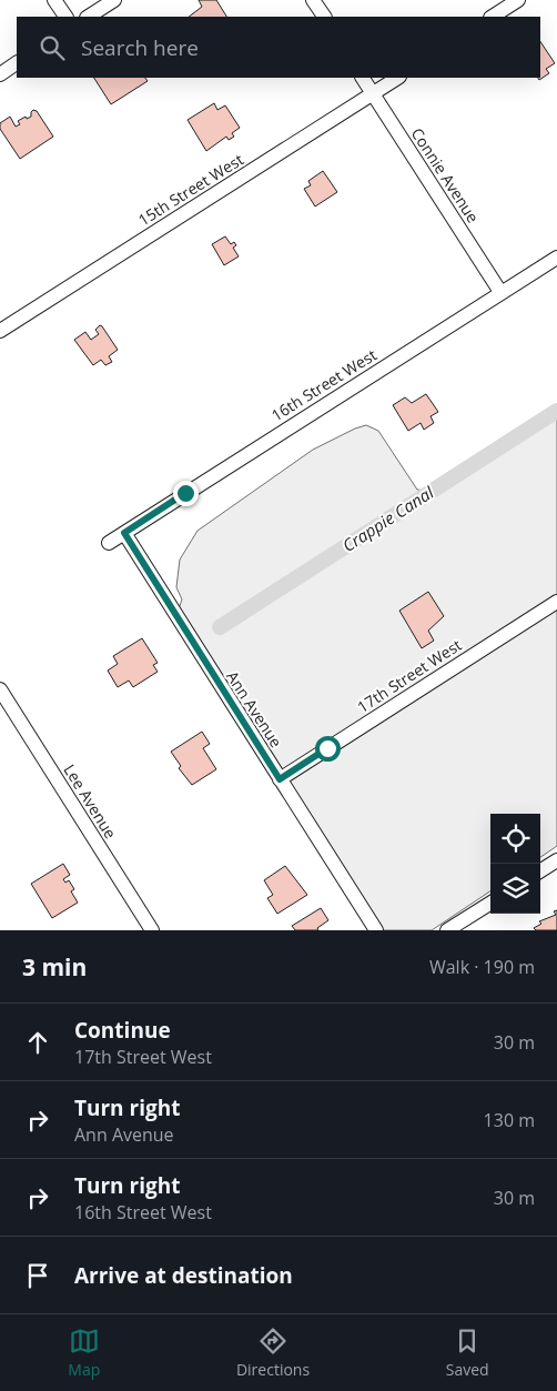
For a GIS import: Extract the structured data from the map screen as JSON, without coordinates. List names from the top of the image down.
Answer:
{
  "streets": {
    "street": [
      "Connie Avenue",
      "15th Street West",
      "16th Street West",
      "17th Street West",
      "Ann Avenue",
      "Lee Avenue"
    ]
  },
  "crossings": [
    ["Connie Avenue", "15th Street West"],
    ["Connie Avenue", "16th Street West"],
    ["16th Street West", "Ann Avenue"],
    ["17th Street West", "Ann Avenue"]
  ],
  "water": ["Crappie Canal"],
  "page": {
    "search": "Search here",
    "heading": ["3 min", "Walk · 190 m"],
    "list": [
      ["Continue", "17th Street West", "30 m"],
      ["Turn right", "Ann Avenue", "130 m"],
      ["Turn right", "16th Street West", "30 m"],
      "Arrive at destination"
    ],
    "nav": ["Map", "Directions", "Saved"]
  }
}
